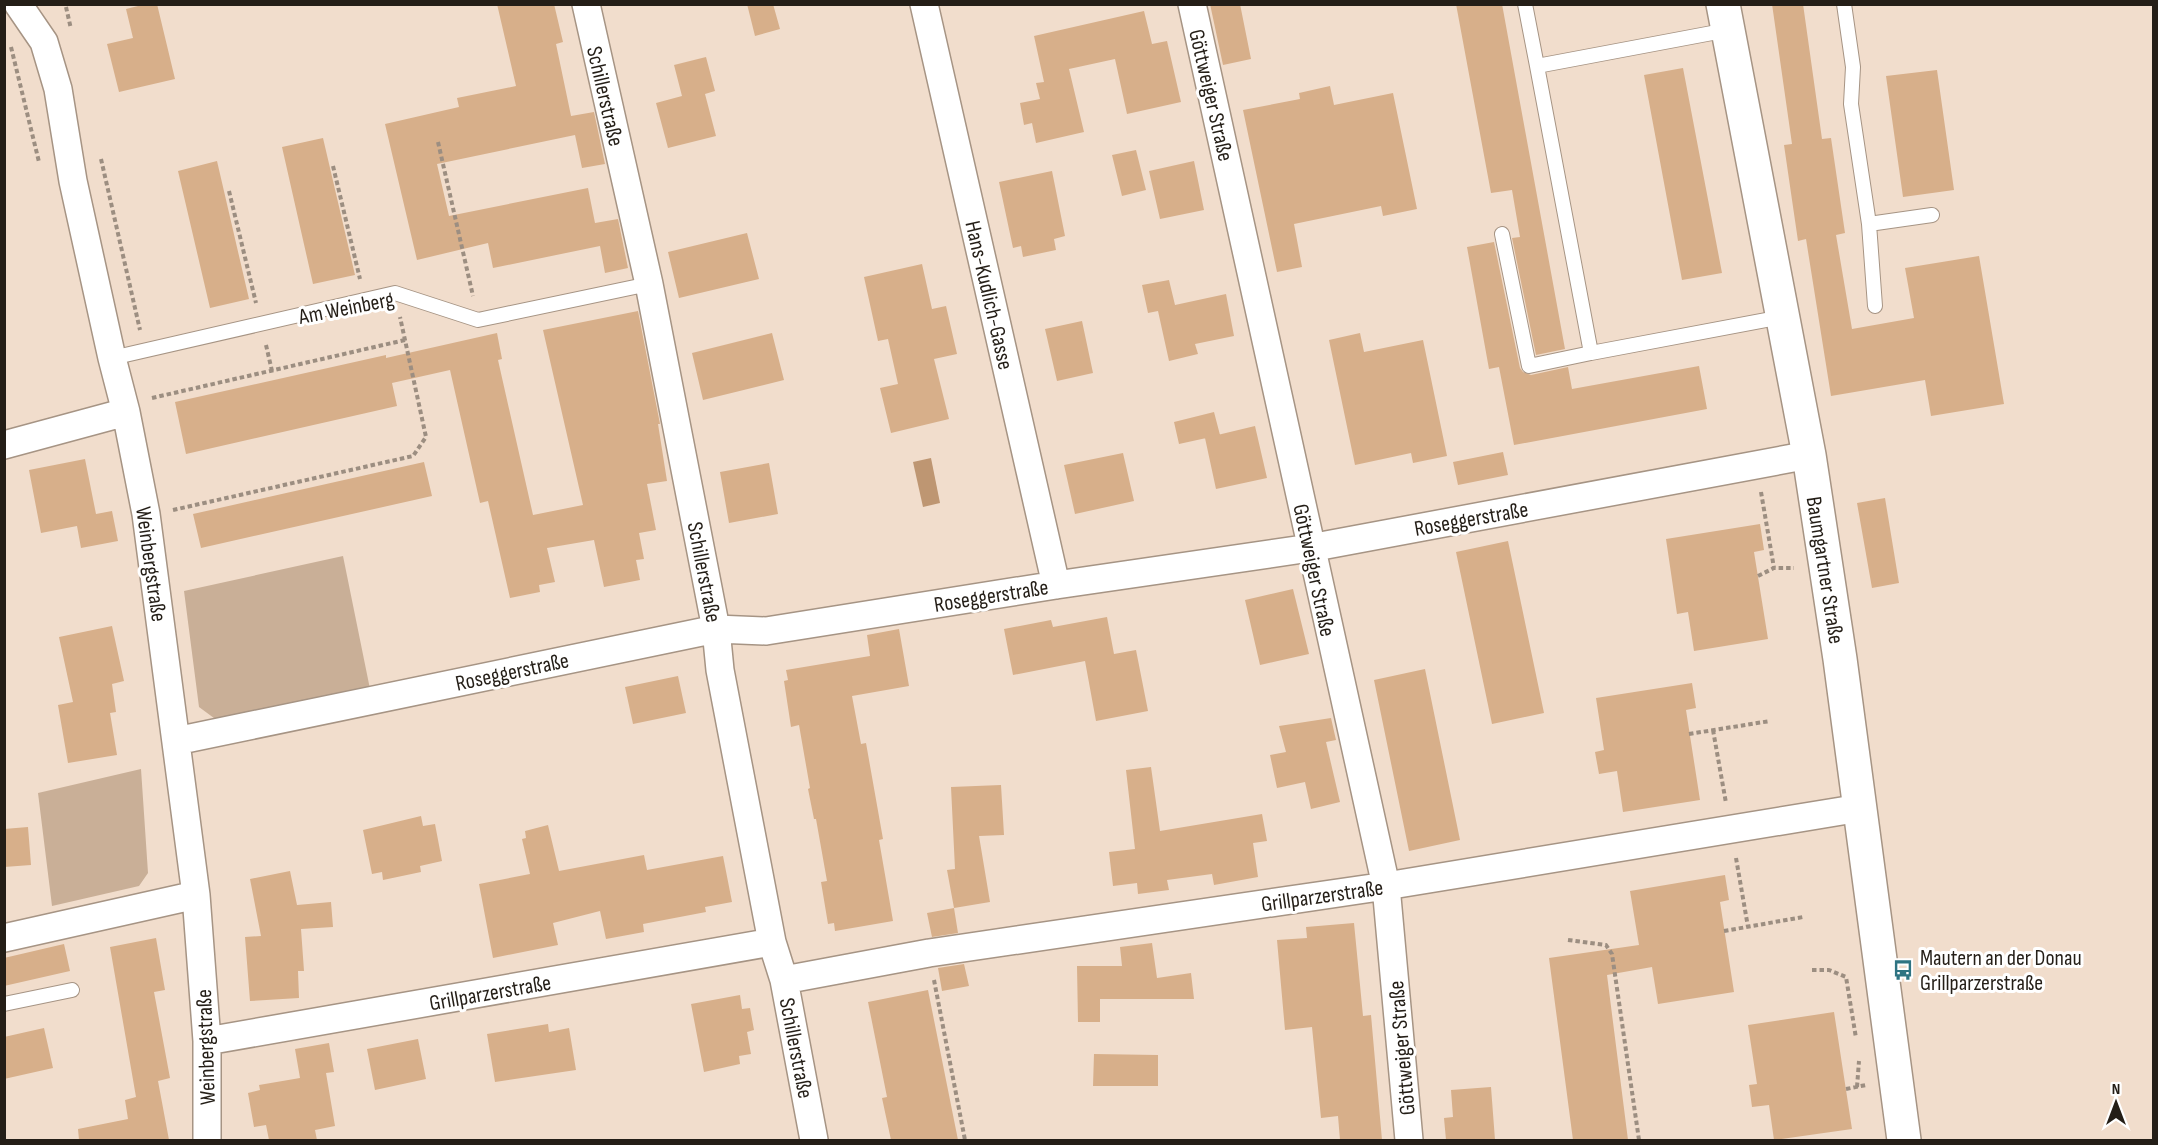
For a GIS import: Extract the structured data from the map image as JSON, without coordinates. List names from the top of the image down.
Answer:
{
  "streets": {
    "street": [
      "Göttweiger Straße",
      "Schillerstraße",
      "Hans-Kudlich-Gasse",
      "Roseggerstraße",
      "Weinbergstraße",
      "Baumgartner Straße",
      "Grillparzerstraße"
    ],
    "lane": ["Am Weinberg"]
  },
  "crossings": [
    ["Göttweiger Straße", "Roseggerstraße"],
    ["Göttweiger Straße", "Grillparzerstraße"],
    ["Schillerstraße", "Am Weinberg"],
    ["Schillerstraße", "Roseggerstraße"],
    ["Schillerstraße", "Grillparzerstraße"],
    ["Hans-Kudlich-Gasse", "Roseggerstraße"],
    ["Am Weinberg", "Weinbergstraße"],
    ["Roseggerstraße", "Weinbergstraße"],
    ["Roseggerstraße", "Baumgartner Straße"],
    ["Weinbergstraße", "Grillparzerstraße"],
    ["Baumgartner Straße", "Grillparzerstraße"]
  ],
  "places": {
    "bus stop": ["Mautern an der Donau Grillparzerstraße"]
  },
  "north": "top"
}
